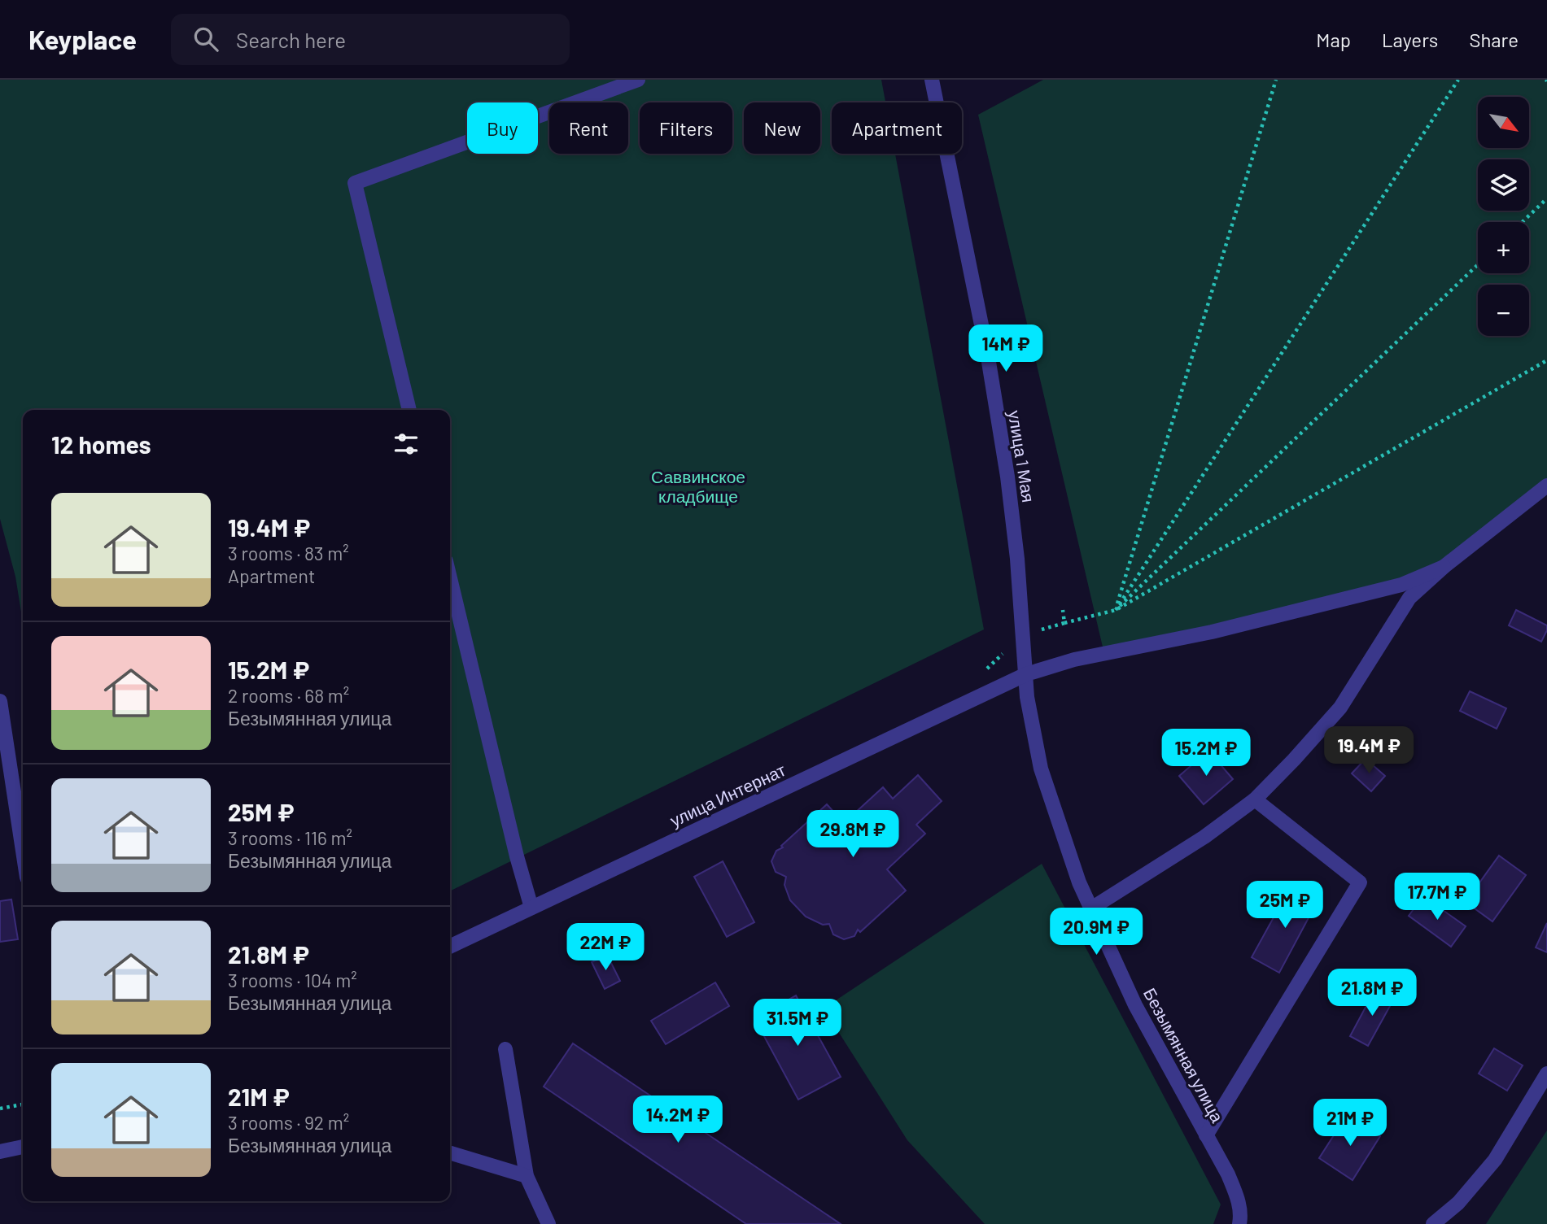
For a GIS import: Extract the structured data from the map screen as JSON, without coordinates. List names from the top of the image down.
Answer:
{
  "streets": {
    "street": ["улица 1 Мая", "улица Интернат", "Безымянная улица"]
  },
  "crossings": [
    ["улица 1 Мая", "улица Интернат"],
    ["улица 1 Мая", "Безымянная улица"],
    ["улица Интернат", "Безымянная улица"]
  ],
  "parks": ["Саввинское кладбище"],
  "north": "bottom right",
  "page": {
    "header": "Keyplace",
    "search": "Search here",
    "nav": ["Map", "Layers", "Share"],
    "map_buttons": ["+", "−"],
    "chip": [
      "Buy",
      "Rent",
      "Filters",
      "New",
      "Apartment"
    ],
    "price": [
      "14M ₽",
      "19.4M ₽",
      "15.2M ₽",
      "29.8M ₽",
      "17.7M ₽",
      "25M ₽",
      "20.9M ₽",
      "22M ₽",
      "21.8M ₽",
      "31.5M ₽",
      "14.2M ₽",
      "21M ₽"
    ],
    "heading": "12 homes",
    "list": [
      {
        "name": "19.4M ₽",
        "note": "3 rooms · 83 m² · Apartment"
      },
      {
        "name": "15.2M ₽",
        "note": "2 rooms · 68 m² · Безымянная улица"
      },
      {
        "name": "25M ₽",
        "note": "3 rooms · 116 m² · Безымянная улица"
      },
      {
        "name": "21.8M ₽",
        "note": "3 rooms · 104 m² · Безымянная улица"
      },
      {
        "name": "21M ₽",
        "note": "3 rooms · 92 m² · Безымянная улица"
      }
    ]
  }
}
